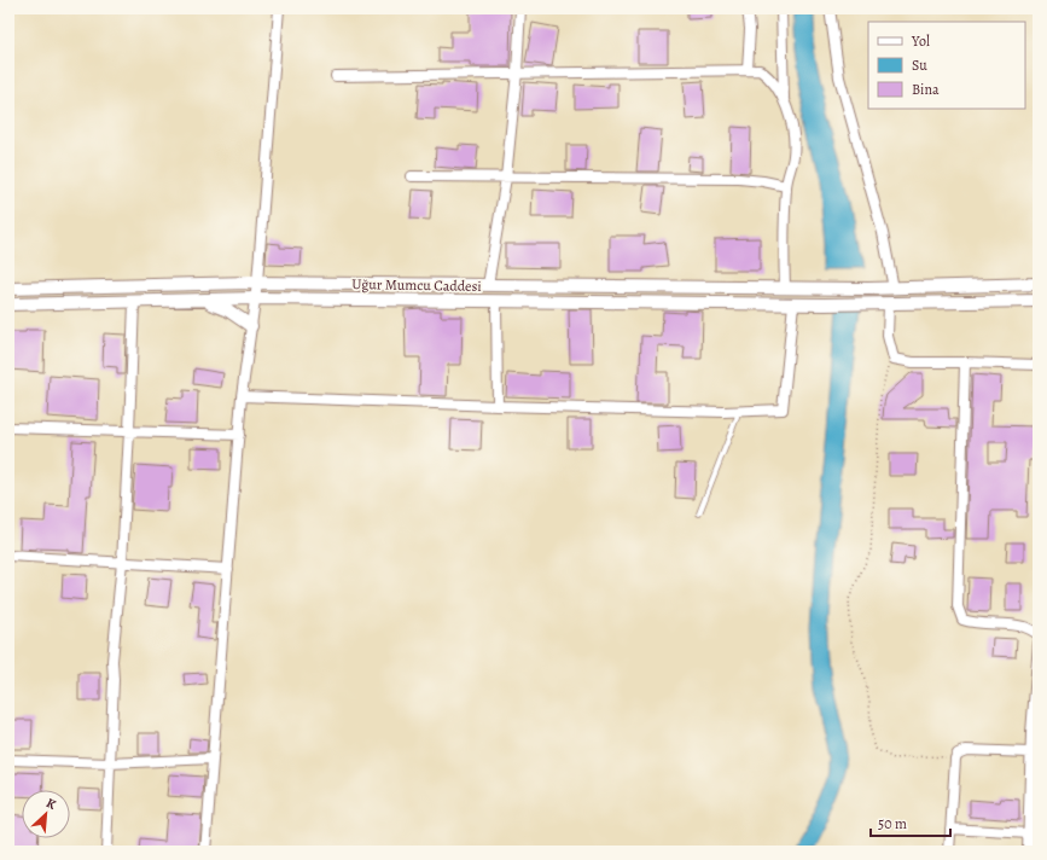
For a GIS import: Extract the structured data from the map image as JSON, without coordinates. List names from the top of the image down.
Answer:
{
  "streets": {
    "street": ["Uğur Mumcu Caddesi"]
  },
  "legend": ["Yol", "Su", "Bina"],
  "scale_bar": "50 m",
  "north": "top right"
}
